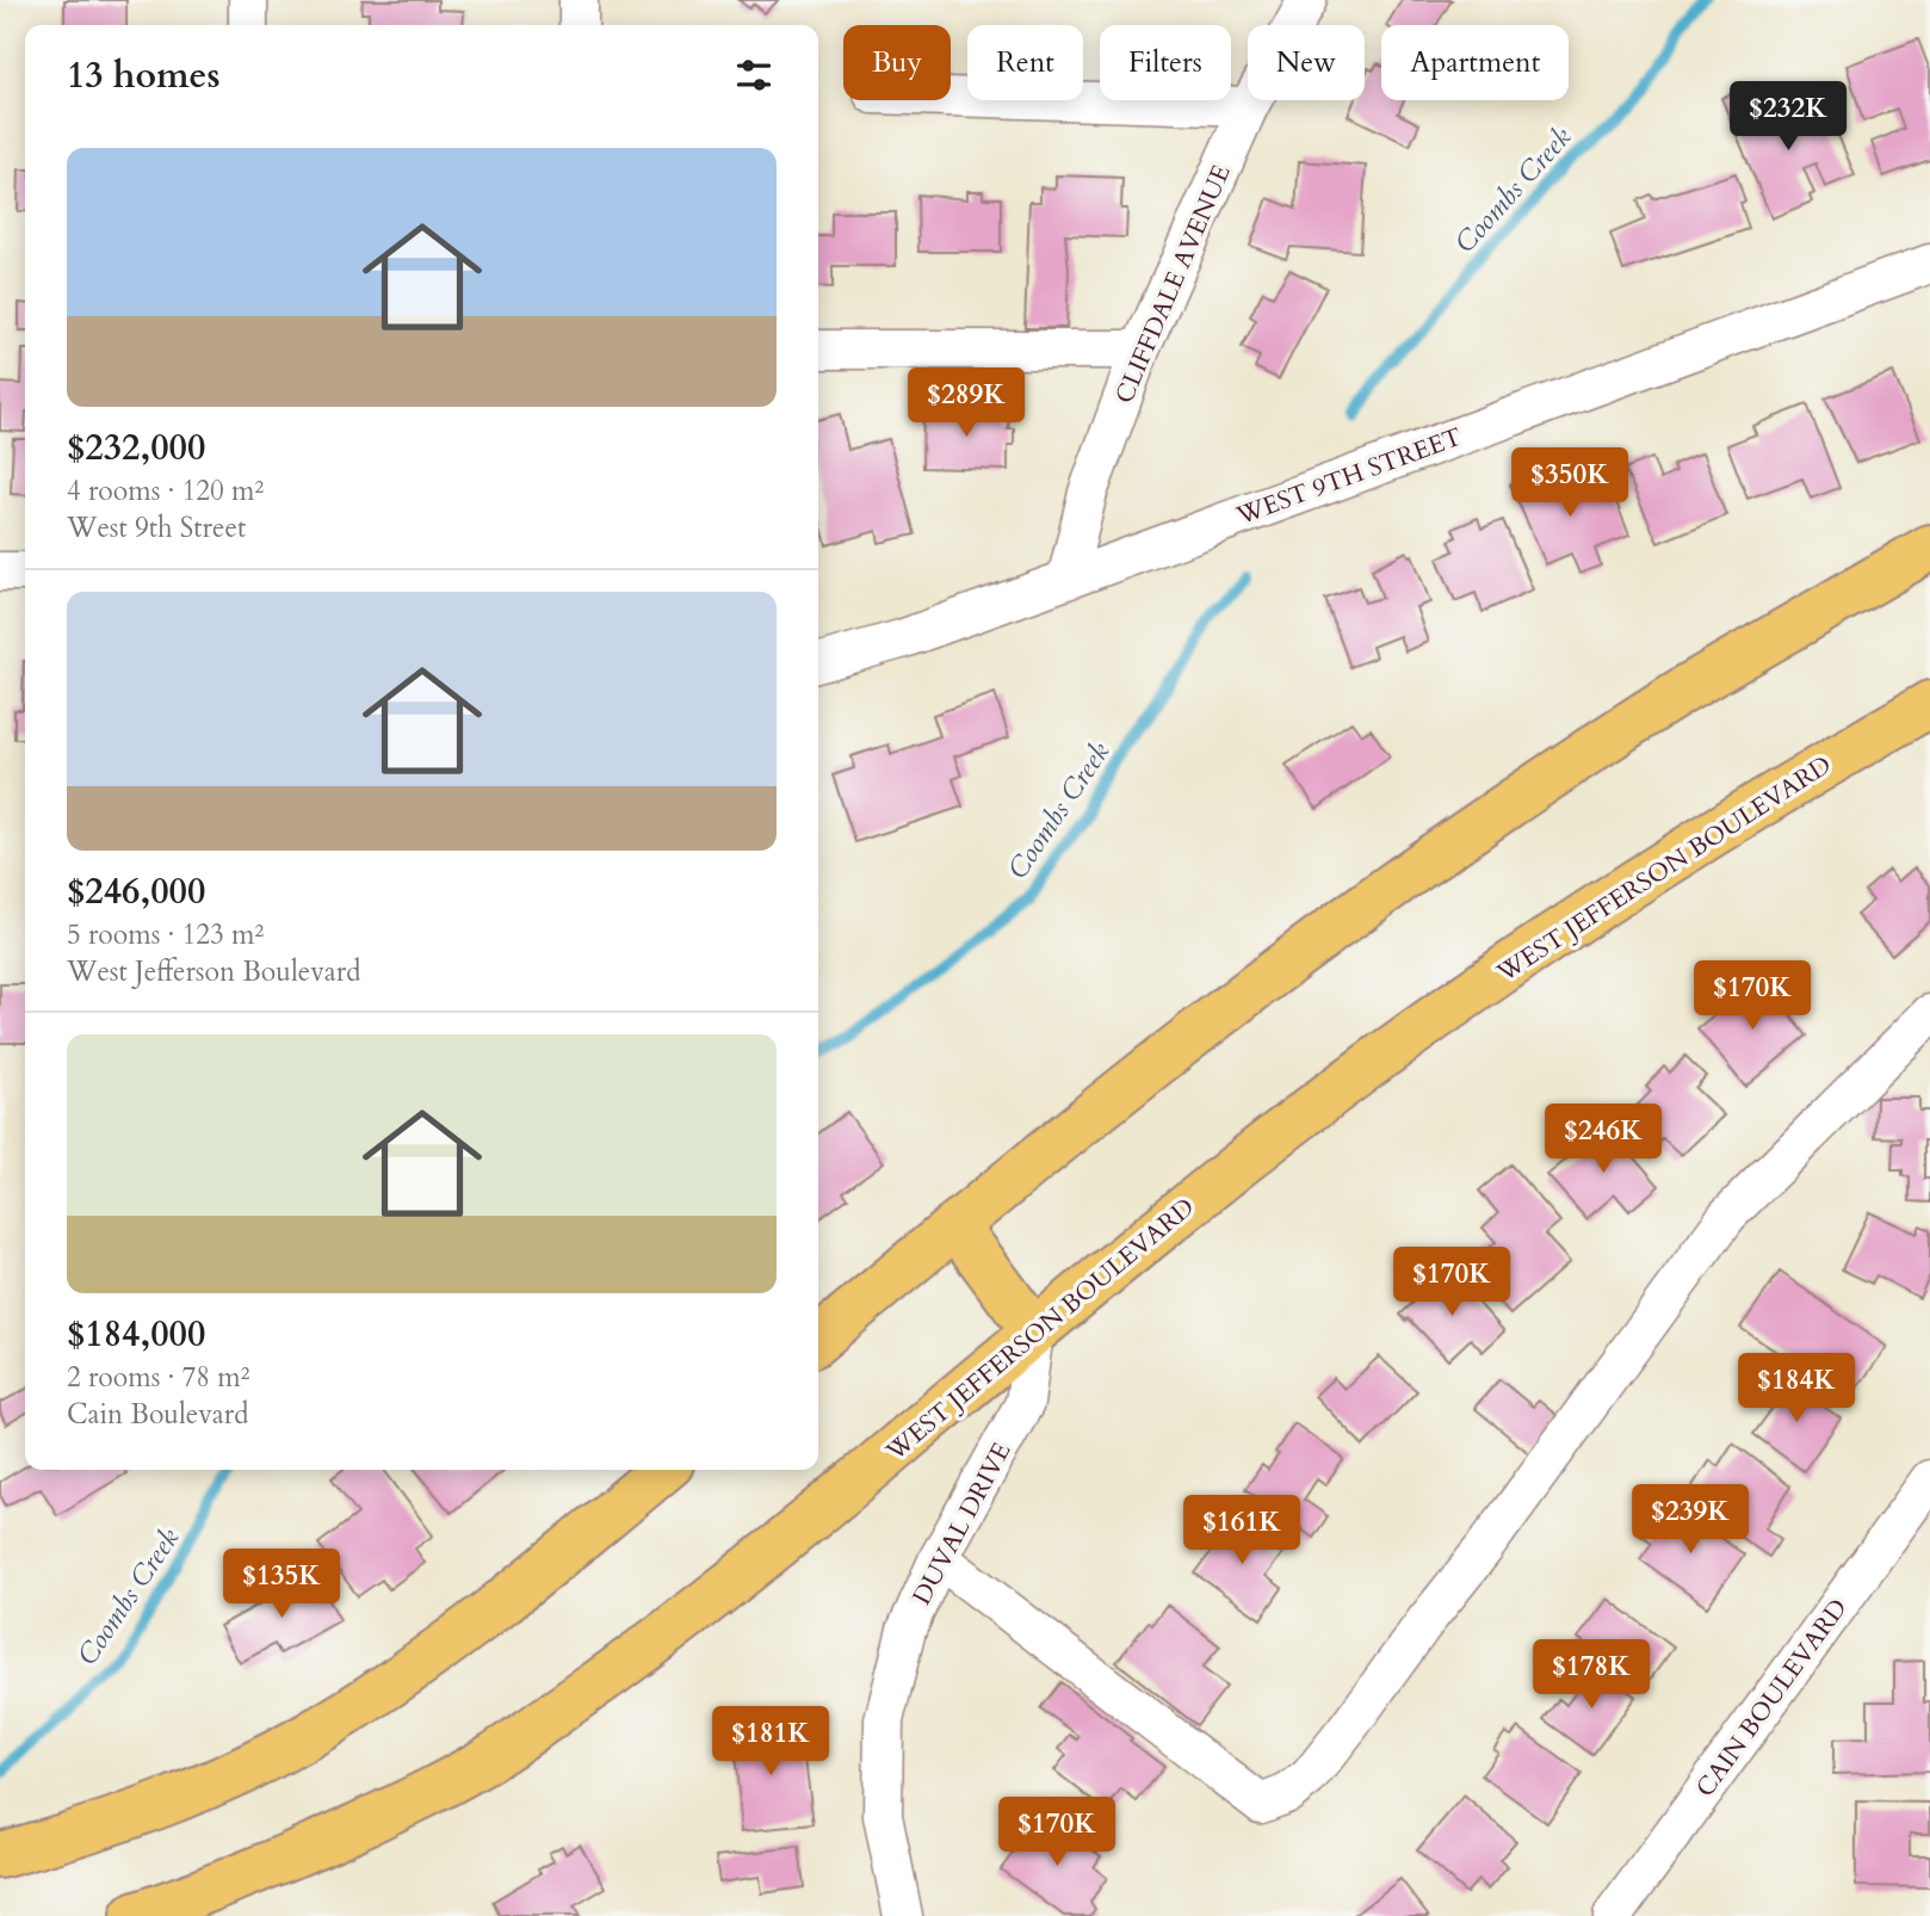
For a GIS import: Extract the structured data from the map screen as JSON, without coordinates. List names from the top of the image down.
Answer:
{
  "streets": {
    "main road": ["WEST JEFFERSON BOULEVARD"],
    "street": [
      "CLIFFDALE AVENUE",
      "WEST 9TH STREET",
      "DUVAL DRIVE",
      "CAIN BOULEVARD"
    ]
  },
  "crossings": [
    ["CLIFFDALE AVENUE", "WEST 9TH STREET"],
    ["WEST JEFFERSON BOULEVARD", "DUVAL DRIVE"]
  ],
  "water": ["Coombs Creek"],
  "page": {
    "chip": [
      "Buy",
      "Rent",
      "Filters",
      "New",
      "Apartment"
    ],
    "heading": "13 homes",
    "price": [
      "$232K",
      "$289K",
      "$350K",
      "$170K",
      "$246K",
      "$170K",
      "$184K",
      "$239K",
      "$161K",
      "$135K",
      "$178K",
      "$181K",
      "$170K"
    ],
    "list": [
      {
        "name": "$232,000",
        "note": "4 rooms · 120 m² · West 9th Street"
      },
      {
        "name": "$246,000",
        "note": "5 rooms · 123 m² · West Jefferson Boulevard"
      },
      {
        "name": "$184,000",
        "note": "2 rooms · 78 m² · Cain Boulevard"
      }
    ]
  }
}
